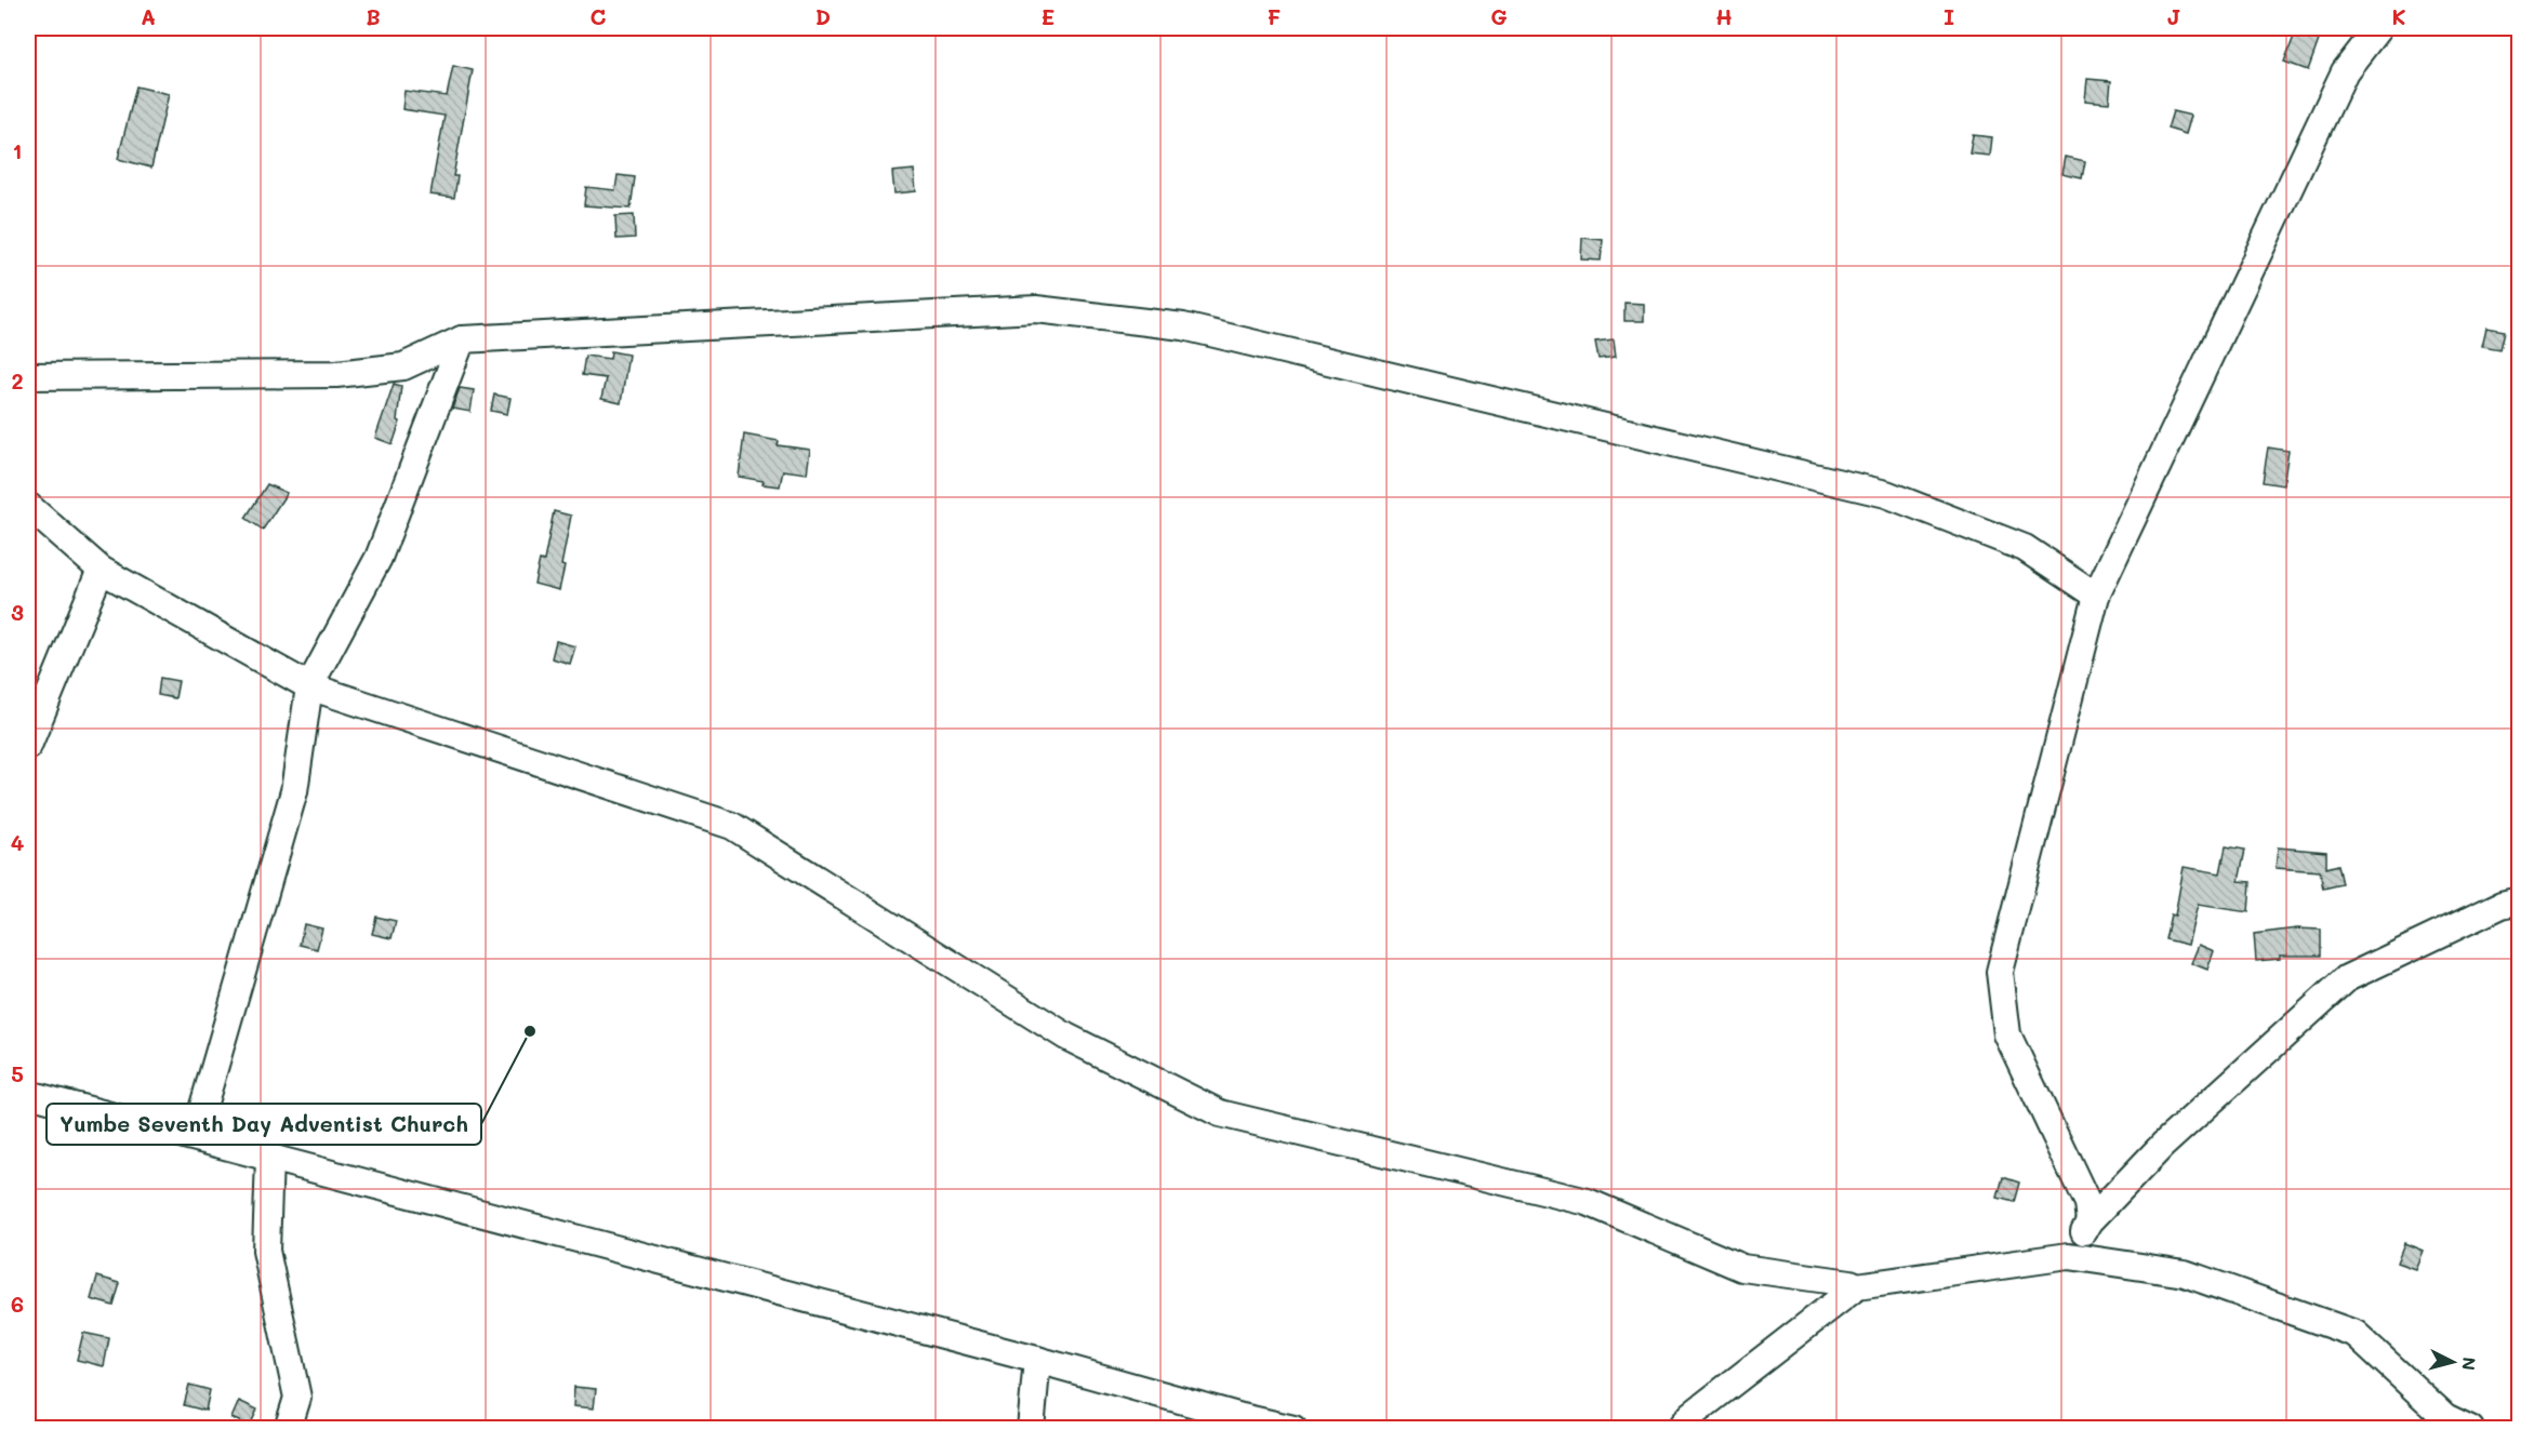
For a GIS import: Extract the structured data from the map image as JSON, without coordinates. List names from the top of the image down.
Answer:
{
  "places": ["Yumbe Seventh Day Adventist Church"],
  "north": "right",
  "grid": {
    "columns": [
      "A",
      "B",
      "C",
      "D",
      "E",
      "F",
      "G",
      "H",
      "I",
      "J",
      "K"
    ],
    "rows": [
      "1",
      "2",
      "3",
      "4",
      "5",
      "6"
    ]
  }
}
